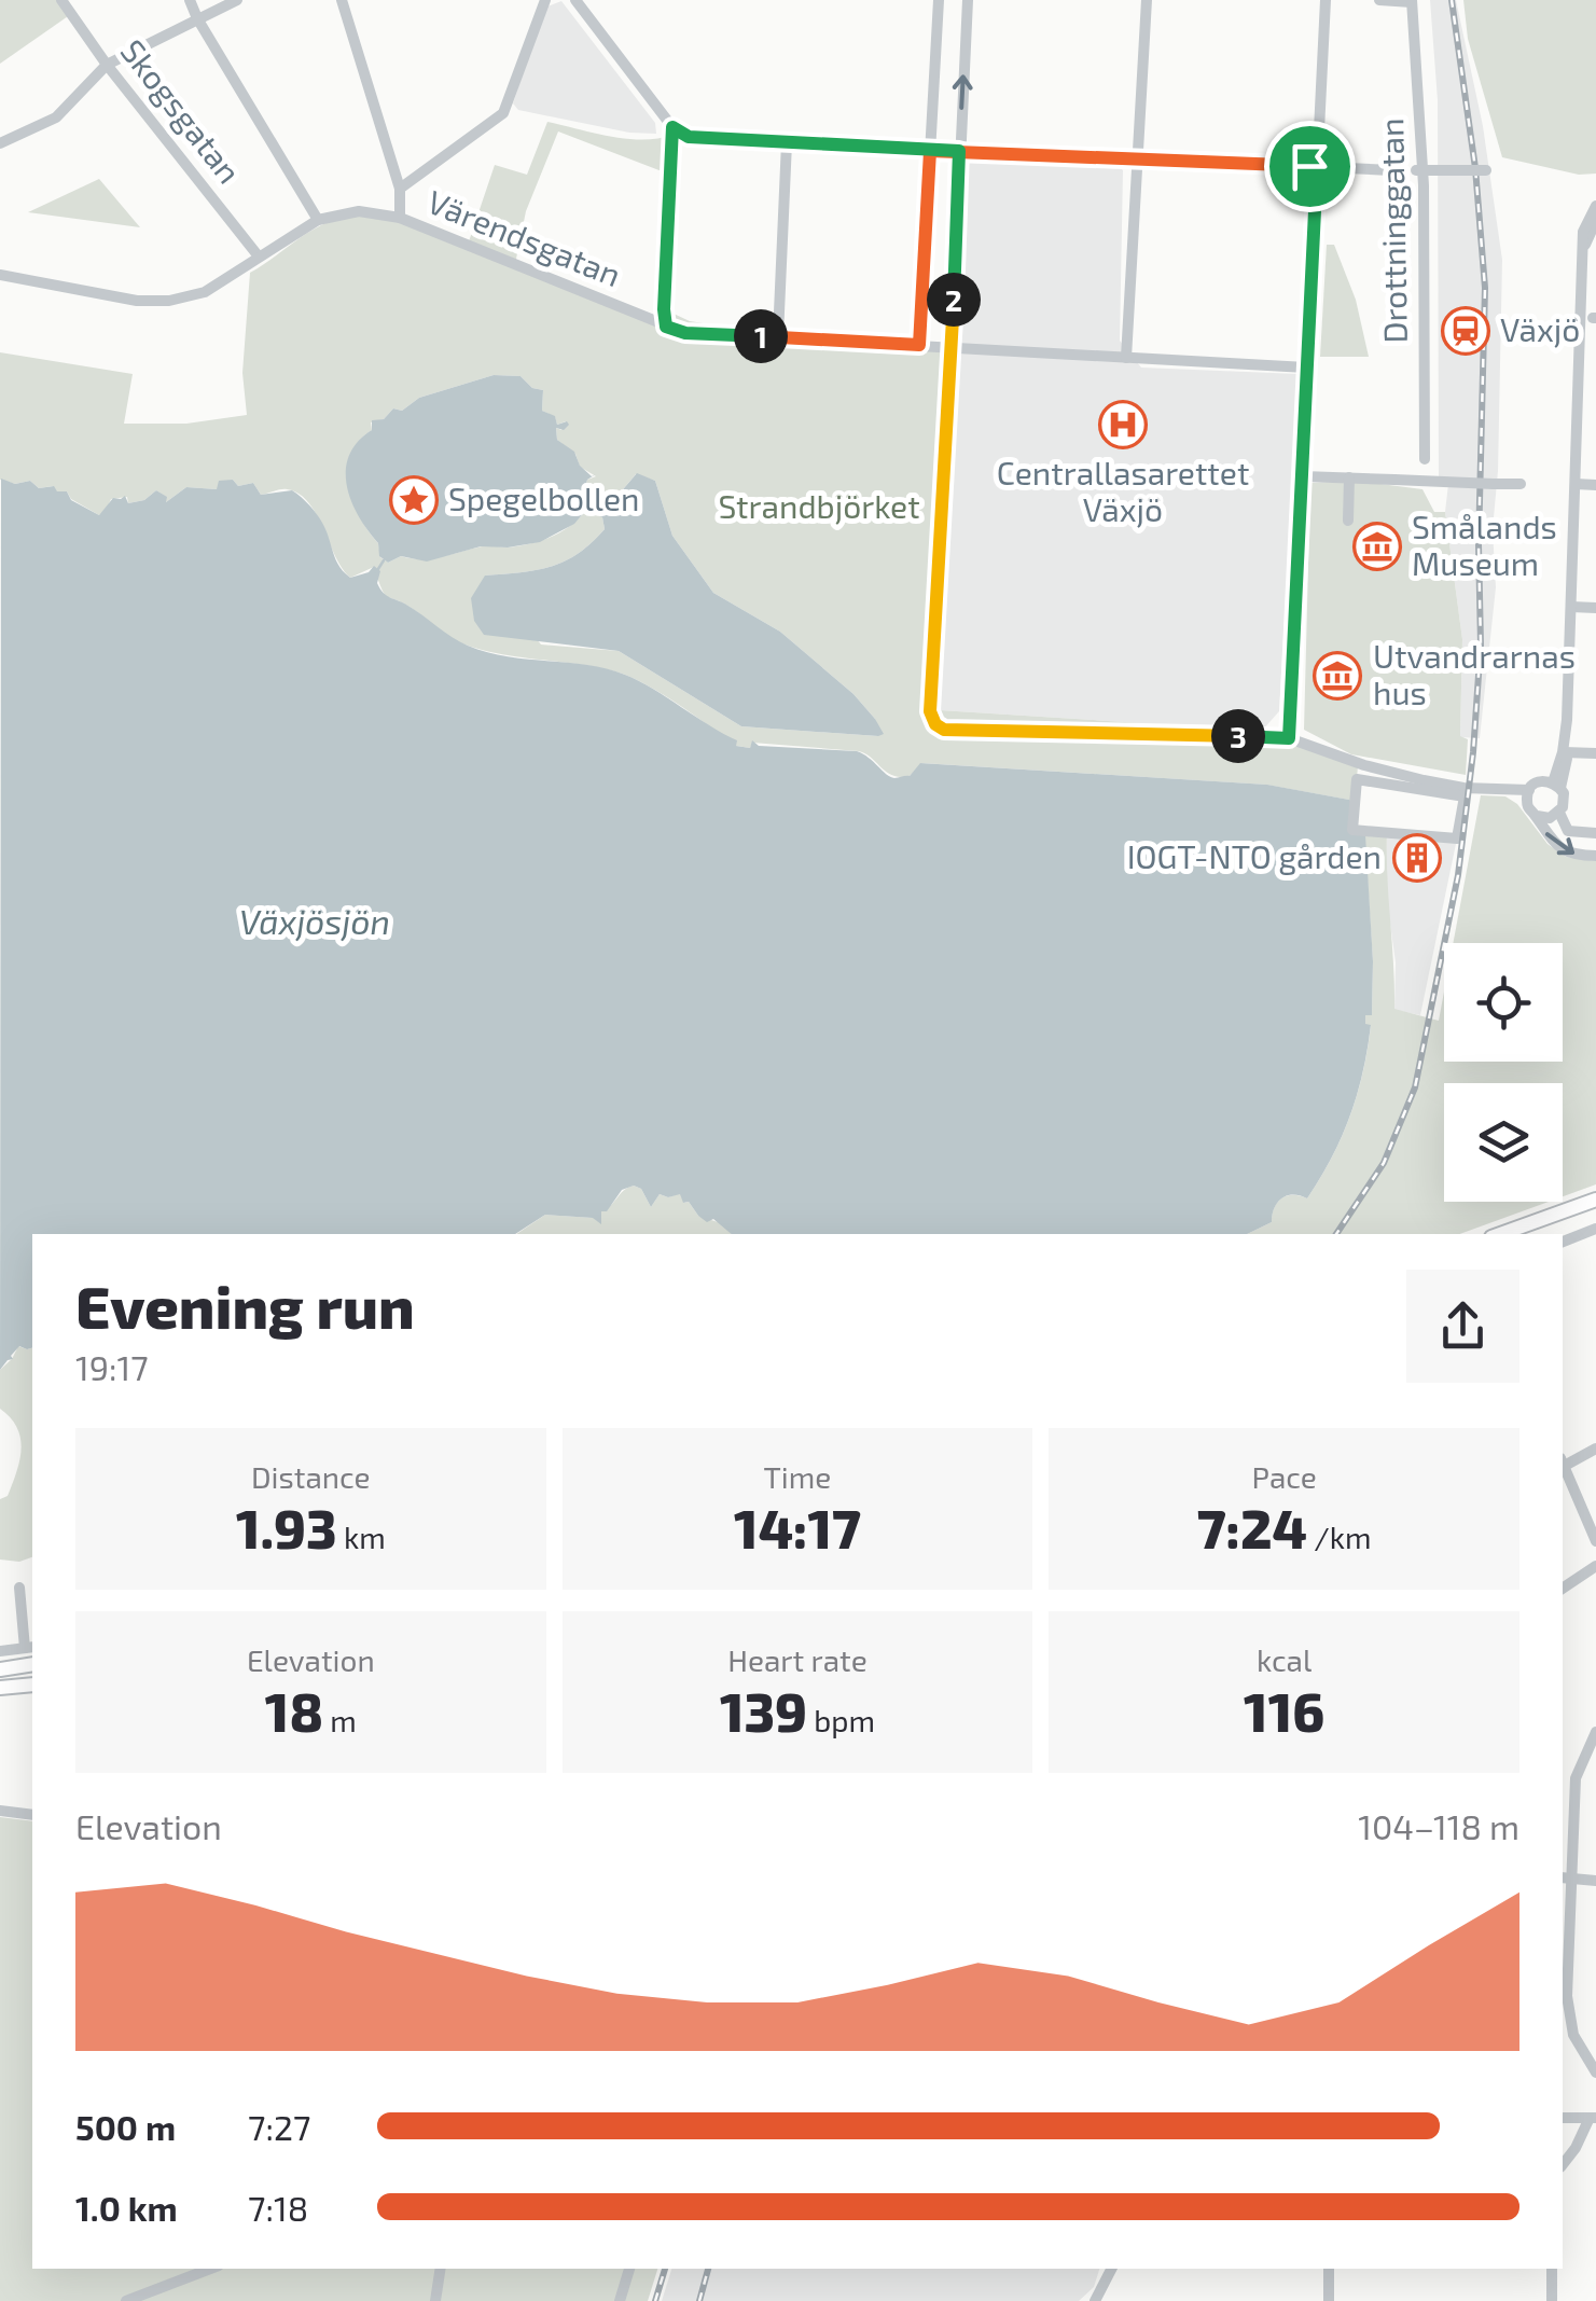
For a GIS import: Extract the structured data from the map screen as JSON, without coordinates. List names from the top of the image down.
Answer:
{
  "streets": {
    "street": ["Skogsgatan", "Drottninggatan", "Värendsgatan"]
  },
  "crossings": [
    ["Skogsgatan", "Värendsgatan"]
  ],
  "water": ["Växjösjön"],
  "parks": ["Strandbjörket"],
  "places": {
    "station": ["Växjö"],
    "hospital": ["Centrallasarettet Växjö"],
    "place": ["Spegelbollen"],
    "museum": ["Smålands Museum", "Utvandrarnas hus"],
    "building": ["IOGT-NTO gården"]
  },
  "page": {
    "pins": ["2", "1", "3"],
    "heading": ["Evening run", "19:17"],
    "stats": [
      ["Distance", "1.93 km"],
      ["Time", "14:17"],
      ["Pace", "7:24 /km"],
      ["Elevation", "18 m"],
      ["Heart rate", "139 bpm"],
      ["kcal", "116"]
    ],
    "chart": ["Elevation", "104–118 m"],
    "list": [
      {
        "name": "500 m",
        "note": "7:27"
      },
      {
        "name": "1.0 km",
        "note": "7:18"
      }
    ]
  }
}
